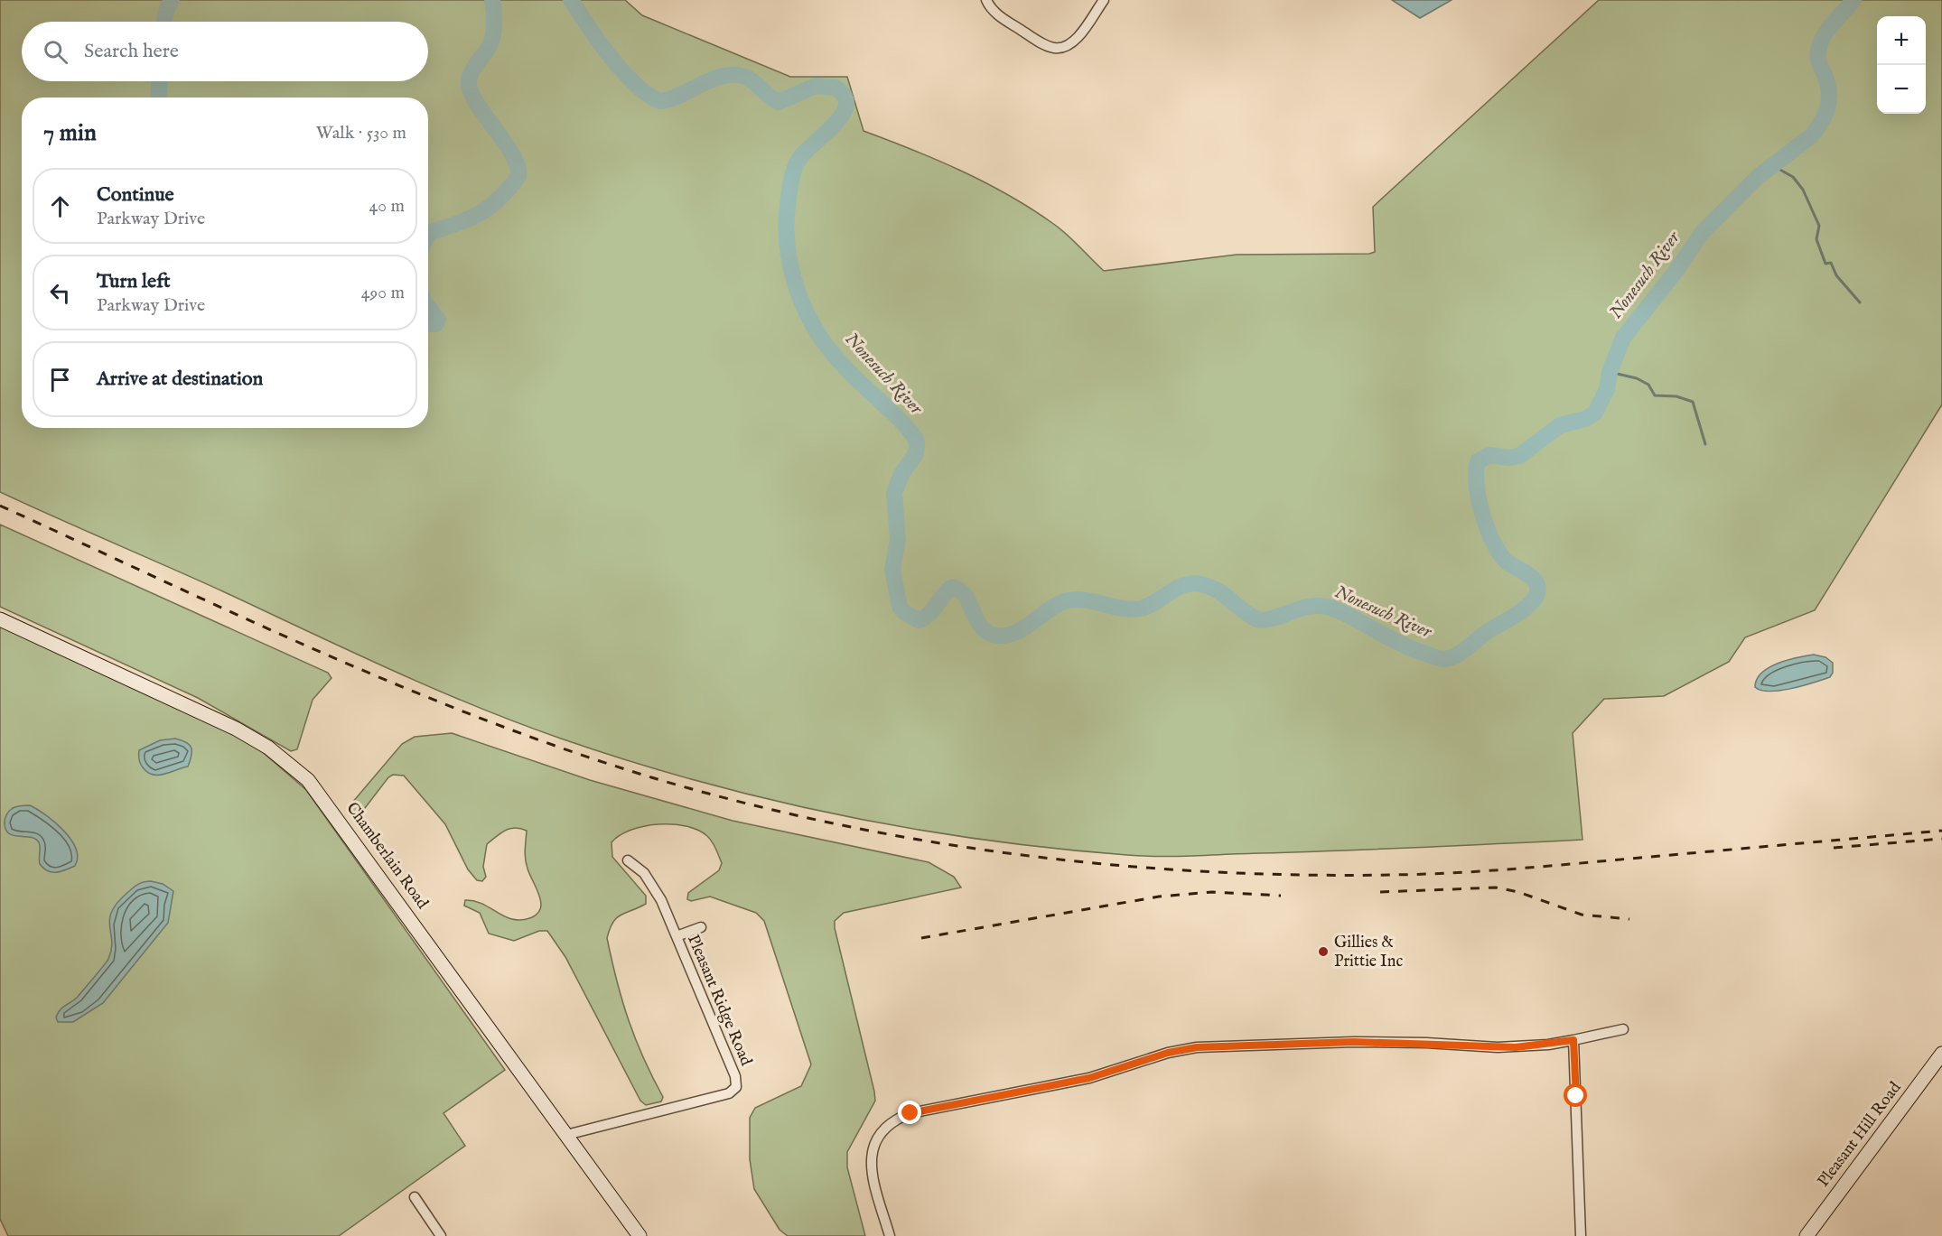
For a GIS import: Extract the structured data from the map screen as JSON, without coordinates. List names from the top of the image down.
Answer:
{
  "streets": {
    "street": ["Chamberlain Road", "Pleasant Ridge Road", "Pleasant Hill Road"]
  },
  "crossings": [
    ["Chamberlain Road", "Pleasant Ridge Road"]
  ],
  "water": ["Nonesuch River"],
  "places": ["Gillies & Prittie Inc"],
  "page": {
    "map_buttons": ["+", "−"],
    "search": "Search here",
    "heading": ["7 min", "Walk · 530 m"],
    "list": [
      ["Continue", "Parkway Drive", "40 m"],
      ["Turn left", "Parkway Drive", "490 m"],
      "Arrive at destination"
    ]
  }
}
